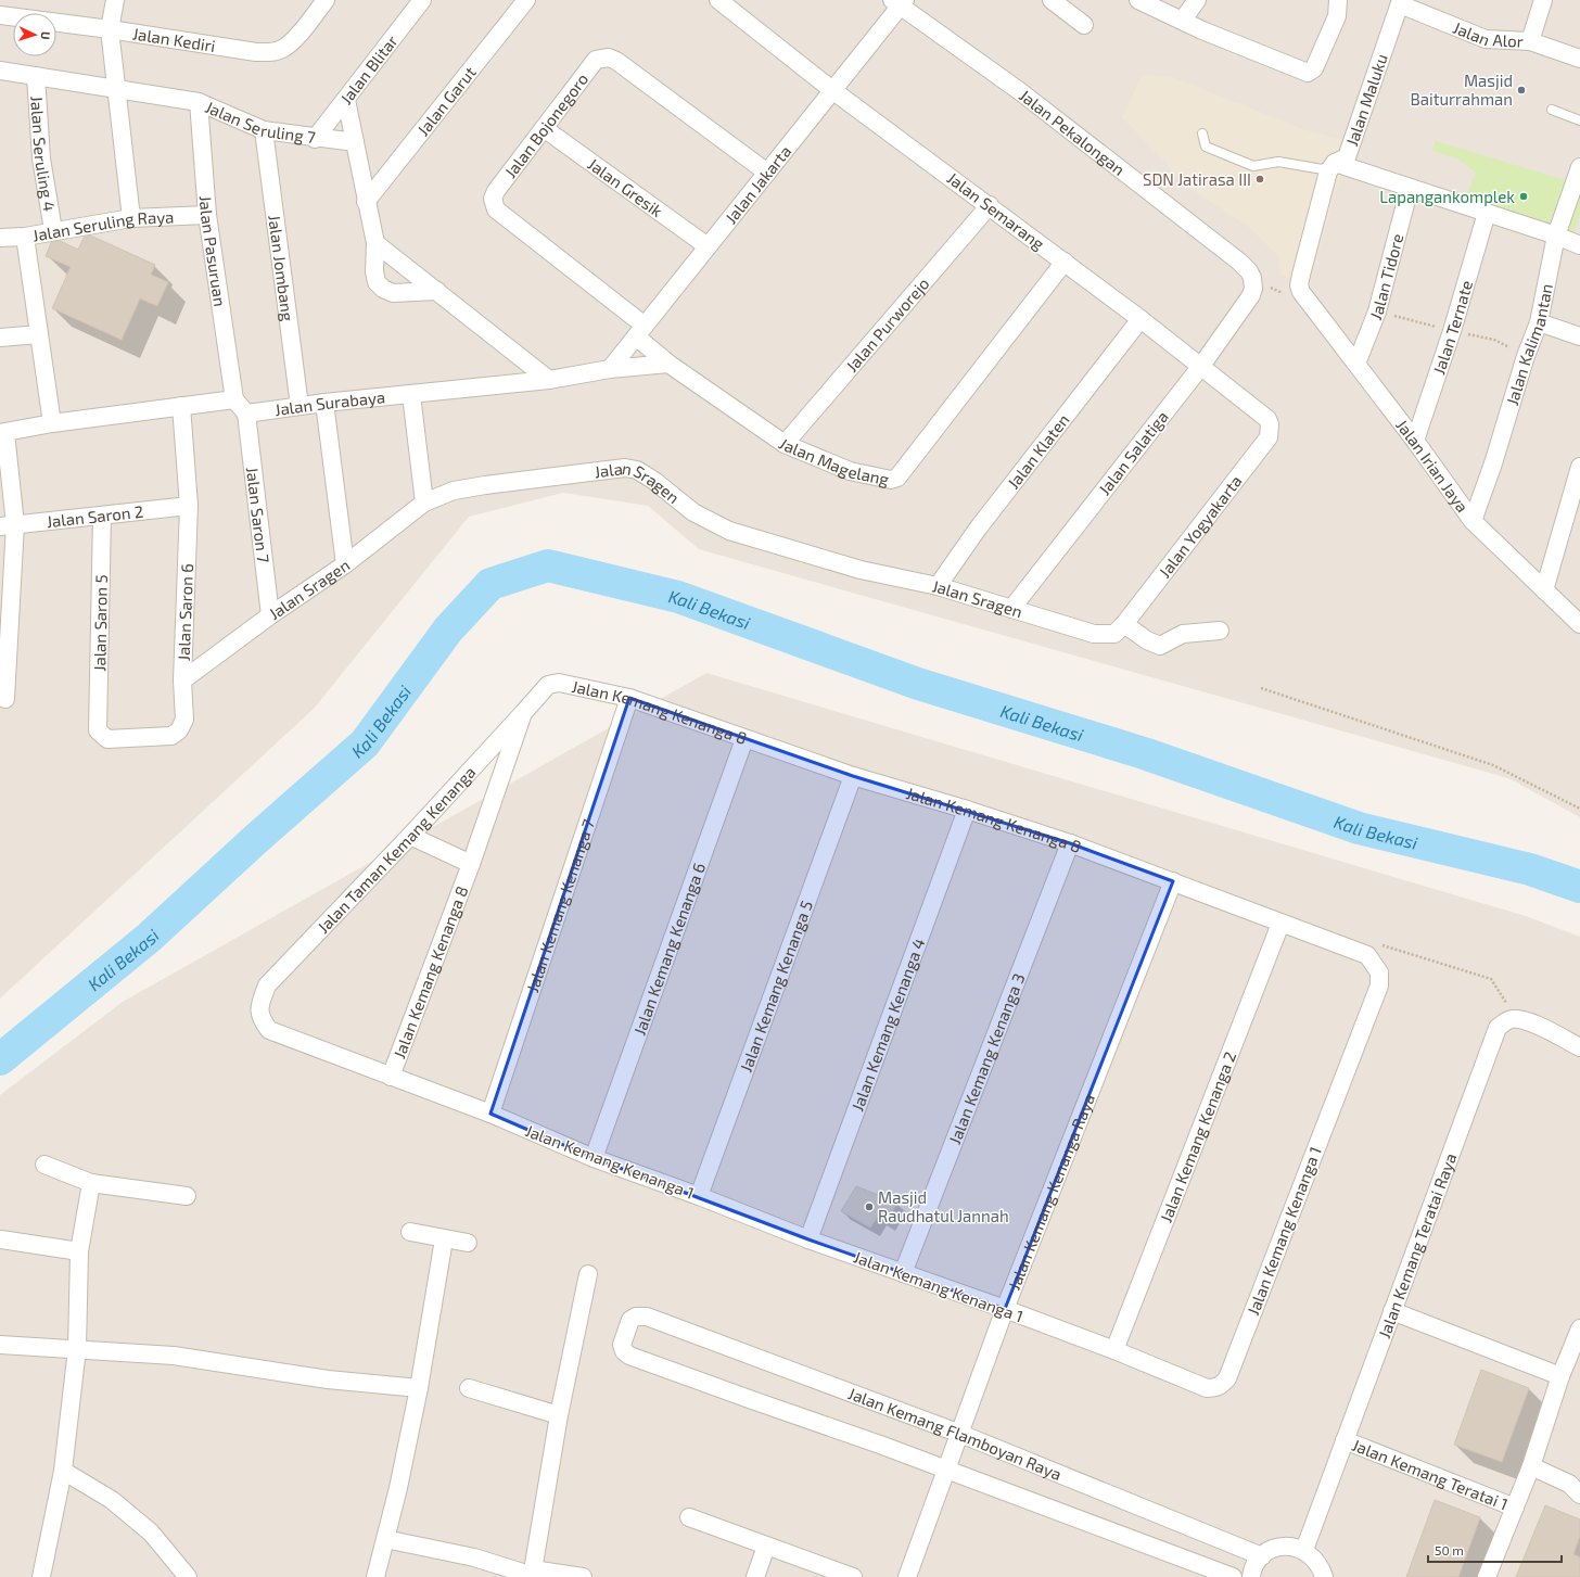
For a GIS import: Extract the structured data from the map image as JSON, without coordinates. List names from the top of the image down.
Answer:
{
  "streets": {
    "street": [
      "Jalan Alor",
      "Jalan Kediri",
      "Jalan Blitar",
      "Jalan Maluku",
      "Jalan Garut",
      "Jalan Seruling 7",
      "Jalan Bojonegoro",
      "Jalan Pekalongan",
      "Jalan Seruling 4",
      "Jalan Jakarta",
      "Jalan Gresik",
      "Jalan Semarang",
      "Jalan Seruling Raya",
      "Jalan Pasuruan",
      "Jalan Jombang",
      "Jalan Tidore",
      "Jalan Purworejo",
      "Jalan Ternate",
      "Jalan Kalimantan",
      "Jalan Surabaya",
      "Jalan Klaten",
      "Jalan Salatiga",
      "Jalan Magelang",
      "Jalan Irian Jaya",
      "Jalan Sragen",
      "Jalan Saron 7",
      "Jalan Saron 2",
      "Jalan Yogyakarta",
      "Jalan Saron 6",
      "Jalan Saron 5",
      "Jalan Kemang Kenanga 8",
      "Jalan Taman Kemang Kenanga",
      "Jalan Kemang Kenanga 7",
      "Jalan Kemang Kenanga 6",
      "Jalan Kemang Kenanga 5",
      "Jalan Kemang Kenanga 4",
      "Jalan Kemang Kenanga 3",
      "Jalan Kemang Kenanga 2",
      "Jalan Kemang Kenanga 1",
      "Jalan Kemang Kenanga Raya",
      "Jalan Kemang Teratai Raya",
      "Jalan Kemang Flamboyan Raya",
      "Jalan Kemang Teratai 1"
    ]
  },
  "crossings": [
    ["Jalan Alor", "Jalan Maluku"],
    ["Jalan Blitar", "Jalan Seruling 7"],
    ["Jalan Maluku", "Jalan Irian Jaya"],
    ["Jalan Seruling 7", "Jalan Seruling 4"],
    ["Jalan Seruling 7", "Jalan Pasuruan"],
    ["Jalan Seruling 7", "Jalan Jombang"],
    ["Jalan Bojonegoro", "Jalan Jakarta"],
    ["Jalan Bojonegoro", "Jalan Gresik"],
    ["Jalan Bojonegoro", "Jalan Magelang"],
    ["Jalan Pekalongan", "Jalan Jakarta"],
    ["Jalan Pekalongan", "Jalan Salatiga"],
    ["Jalan Seruling 4", "Jalan Seruling Raya"],
    ["Jalan Jakarta", "Jalan Gresik"],
    ["Jalan Jakarta", "Jalan Semarang"],
    ["Jalan Jakarta", "Jalan Surabaya"],
    ["Jalan Jakarta", "Jalan Magelang"],
    ["Jalan Semarang", "Jalan Purworejo"],
    ["Jalan Semarang", "Jalan Klaten"],
    ["Jalan Semarang", "Jalan Salatiga"],
    ["Jalan Semarang", "Jalan Magelang"],
    ["Jalan Semarang", "Jalan Yogyakarta"],
    ["Jalan Seruling Raya", "Jalan Pasuruan"],
    ["Jalan Jombang", "Jalan Surabaya"],
    ["Jalan Tidore", "Jalan Irian Jaya"],
    ["Jalan Purworejo", "Jalan Magelang"],
    ["Jalan Ternate", "Jalan Irian Jaya"],
    ["Jalan Kalimantan", "Jalan Irian Jaya"],
    ["Jalan Surabaya", "Jalan Magelang"],
    ["Jalan Surabaya", "Jalan Saron 7"],
    ["Jalan Klaten", "Jalan Sragen"],
    ["Jalan Salatiga", "Jalan Sragen"],
    ["Jalan Sragen", "Jalan Saron 7"],
    ["Jalan Sragen", "Jalan Yogyakarta"],
    ["Jalan Sragen", "Jalan Saron 6"],
    ["Jalan Saron 2", "Jalan Saron 6"],
    ["Jalan Saron 2", "Jalan Saron 5"],
    ["Jalan Saron 6", "Jalan Saron 5"],
    ["Jalan Kemang Kenanga 8", "Jalan Taman Kemang Kenanga"],
    ["Jalan Kemang Kenanga 8", "Jalan Kemang Kenanga 7"],
    ["Jalan Kemang Kenanga 8", "Jalan Kemang Kenanga 6"],
    ["Jalan Kemang Kenanga 8", "Jalan Kemang Kenanga 5"],
    ["Jalan Kemang Kenanga 8", "Jalan Kemang Kenanga 4"],
    ["Jalan Kemang Kenanga 8", "Jalan Kemang Kenanga 3"],
    ["Jalan Kemang Kenanga 8", "Jalan Kemang Kenanga 1"],
    ["Jalan Kemang Kenanga 8", "Jalan Kemang Kenanga Raya"],
    ["Jalan Taman Kemang Kenanga", "Jalan Kemang Kenanga 1"],
    ["Jalan Kemang Kenanga 7", "Jalan Kemang Kenanga 1"],
    ["Jalan Kemang Kenanga 6", "Jalan Kemang Kenanga 1"],
    ["Jalan Kemang Kenanga 5", "Jalan Kemang Kenanga 1"],
    ["Jalan Kemang Kenanga 4", "Jalan Kemang Kenanga 1"],
    ["Jalan Kemang Kenanga 3", "Jalan Kemang Kenanga 1"],
    ["Jalan Kemang Kenanga 2", "Jalan Kemang Kenanga 1"],
    ["Jalan Kemang Kenanga 1", "Jalan Kemang Kenanga Raya"],
    ["Jalan Kemang Kenanga Raya", "Jalan Kemang Flamboyan Raya"],
    ["Jalan Kemang Teratai Raya", "Jalan Kemang Teratai 1"]
  ],
  "water": ["Kali Bekasi"],
  "places": [
    "Masjid Baiturrahman",
    "SDN Jatirasa III",
    "Lapangankomplek",
    "Masjid Raudhatul Jannah"
  ],
  "scale_bar": "50 m",
  "north": "right"
}
